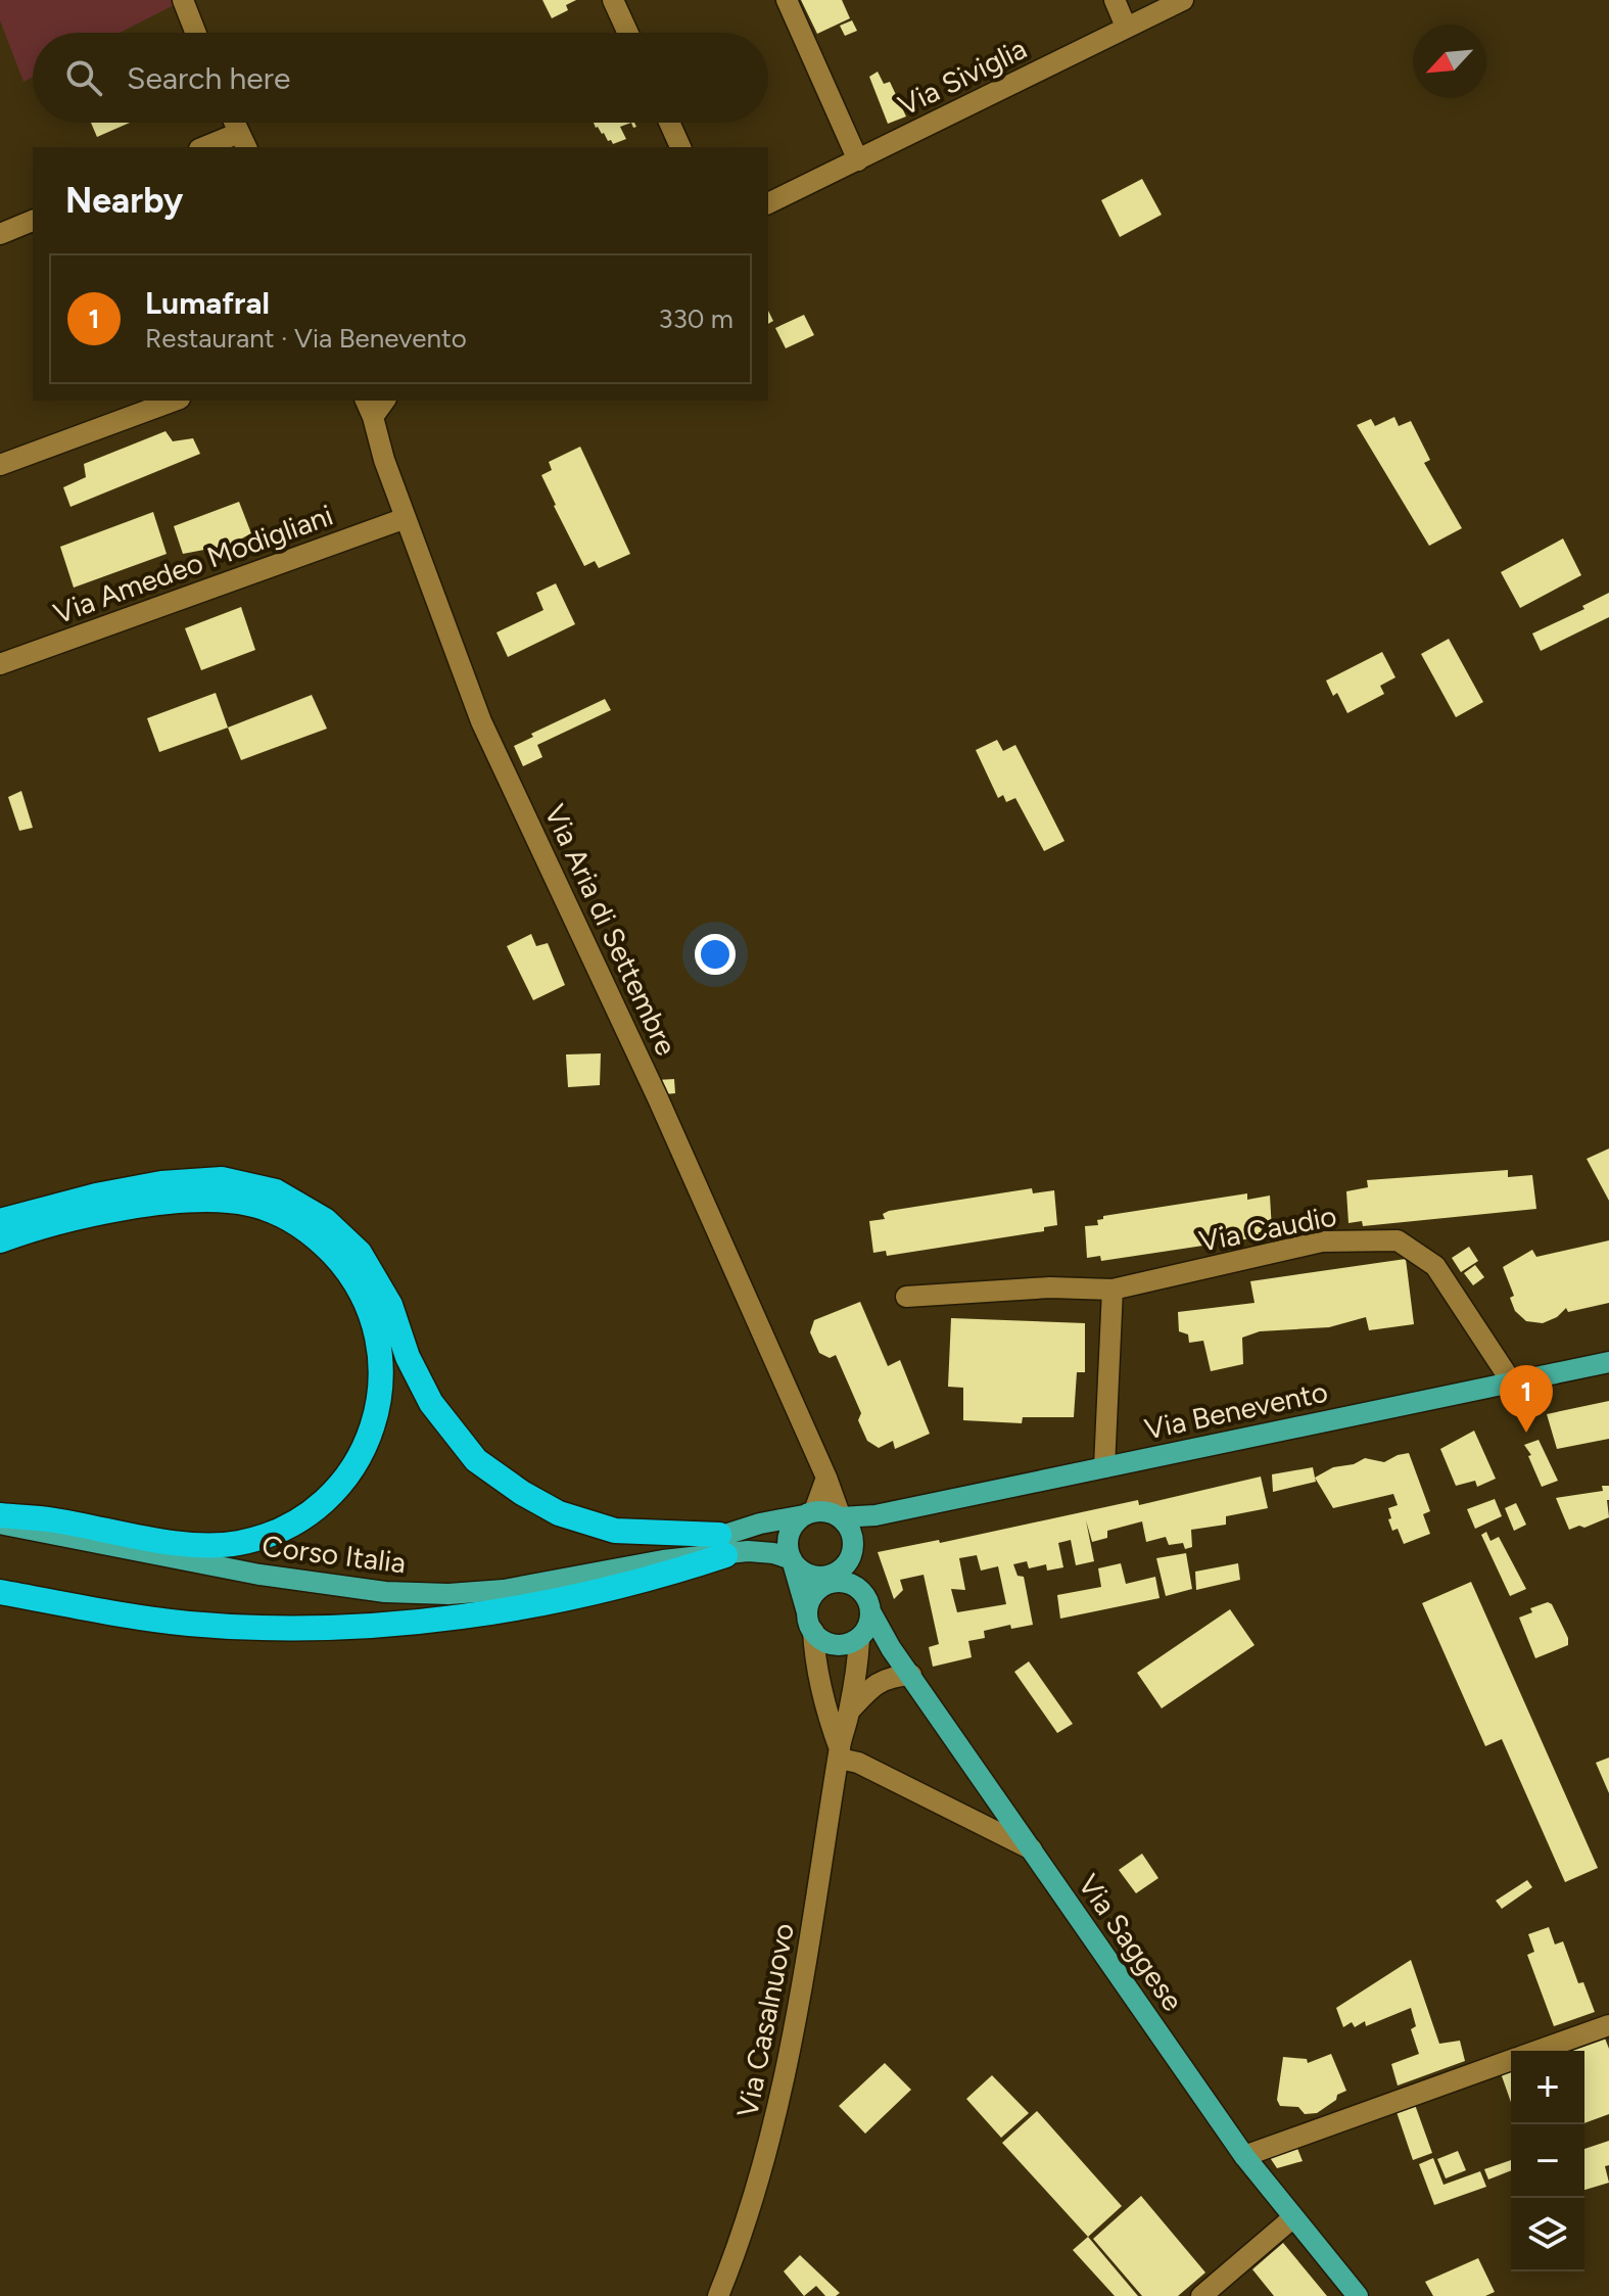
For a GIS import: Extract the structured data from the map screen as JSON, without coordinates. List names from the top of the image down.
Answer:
{
  "streets": {
    "main road": ["Via Benevento", "Corso Italia", "Via Saggese"],
    "street": [
      "Via Siviglia",
      "Via Amedeo Modigliani",
      "Via Aria di Settembre",
      "Via Caudio",
      "Via Casalnuovo"
    ]
  },
  "crossings": [
    ["Via Amedeo Modigliani", "Via Aria di Settembre"],
    ["Via Aria di Settembre", "Via Benevento"],
    ["Via Aria di Settembre", "Via Saggese"],
    ["Via Caudio", "Via Benevento"],
    ["Via Benevento", "Via Saggese"],
    ["Via Saggese", "Via Casalnuovo"]
  ],
  "north": "bottom left",
  "page": {
    "search": "Search here",
    "heading": "Nearby",
    "list": [
      {
        "mark": "1",
        "name": "Lumafral",
        "note": "Restaurant · Via Benevento",
        "value": "330 m"
      }
    ],
    "pins": "1",
    "map_buttons": ["+", "−"]
  }
}
